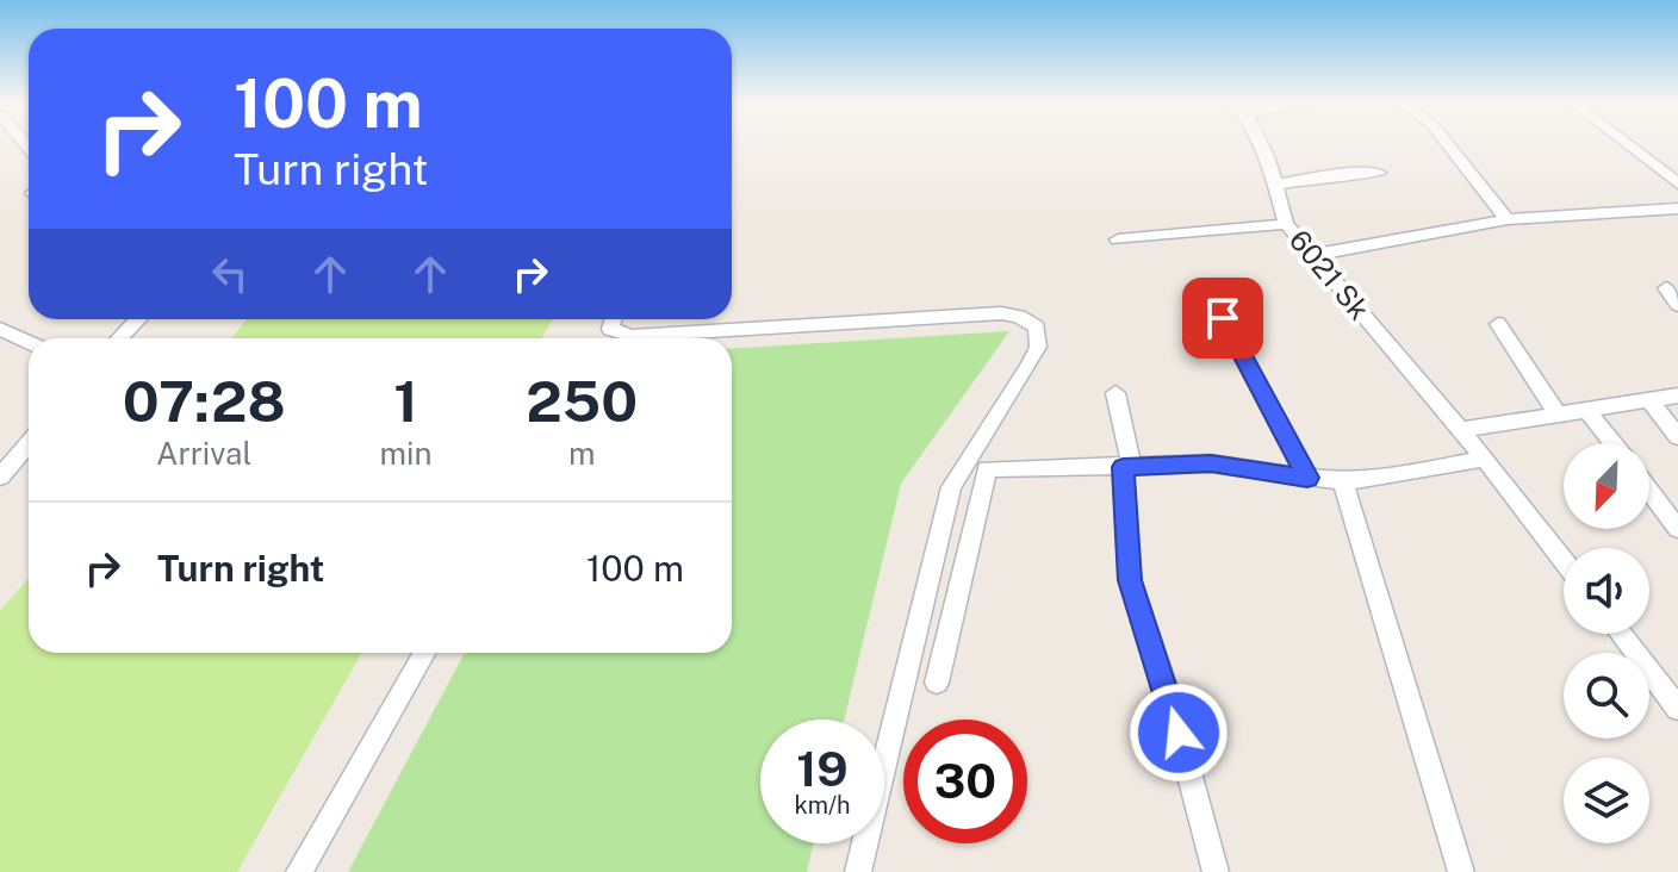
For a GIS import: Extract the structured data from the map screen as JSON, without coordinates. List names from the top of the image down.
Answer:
{
  "streets": {
    "street": ["6021 Sk"]
  },
  "north": "bottom left",
  "page": {
    "turn": ["100 m", "Turn right"],
    "eta": [
      "07:28",
      "Arrival",
      "1",
      "min",
      "250",
      "m"
    ],
    "list": [
      {
        "name": "Turn right",
        "value": "100 m"
      }
    ],
    "speed": "19 km/h",
    "limit": "30"
  }
}
